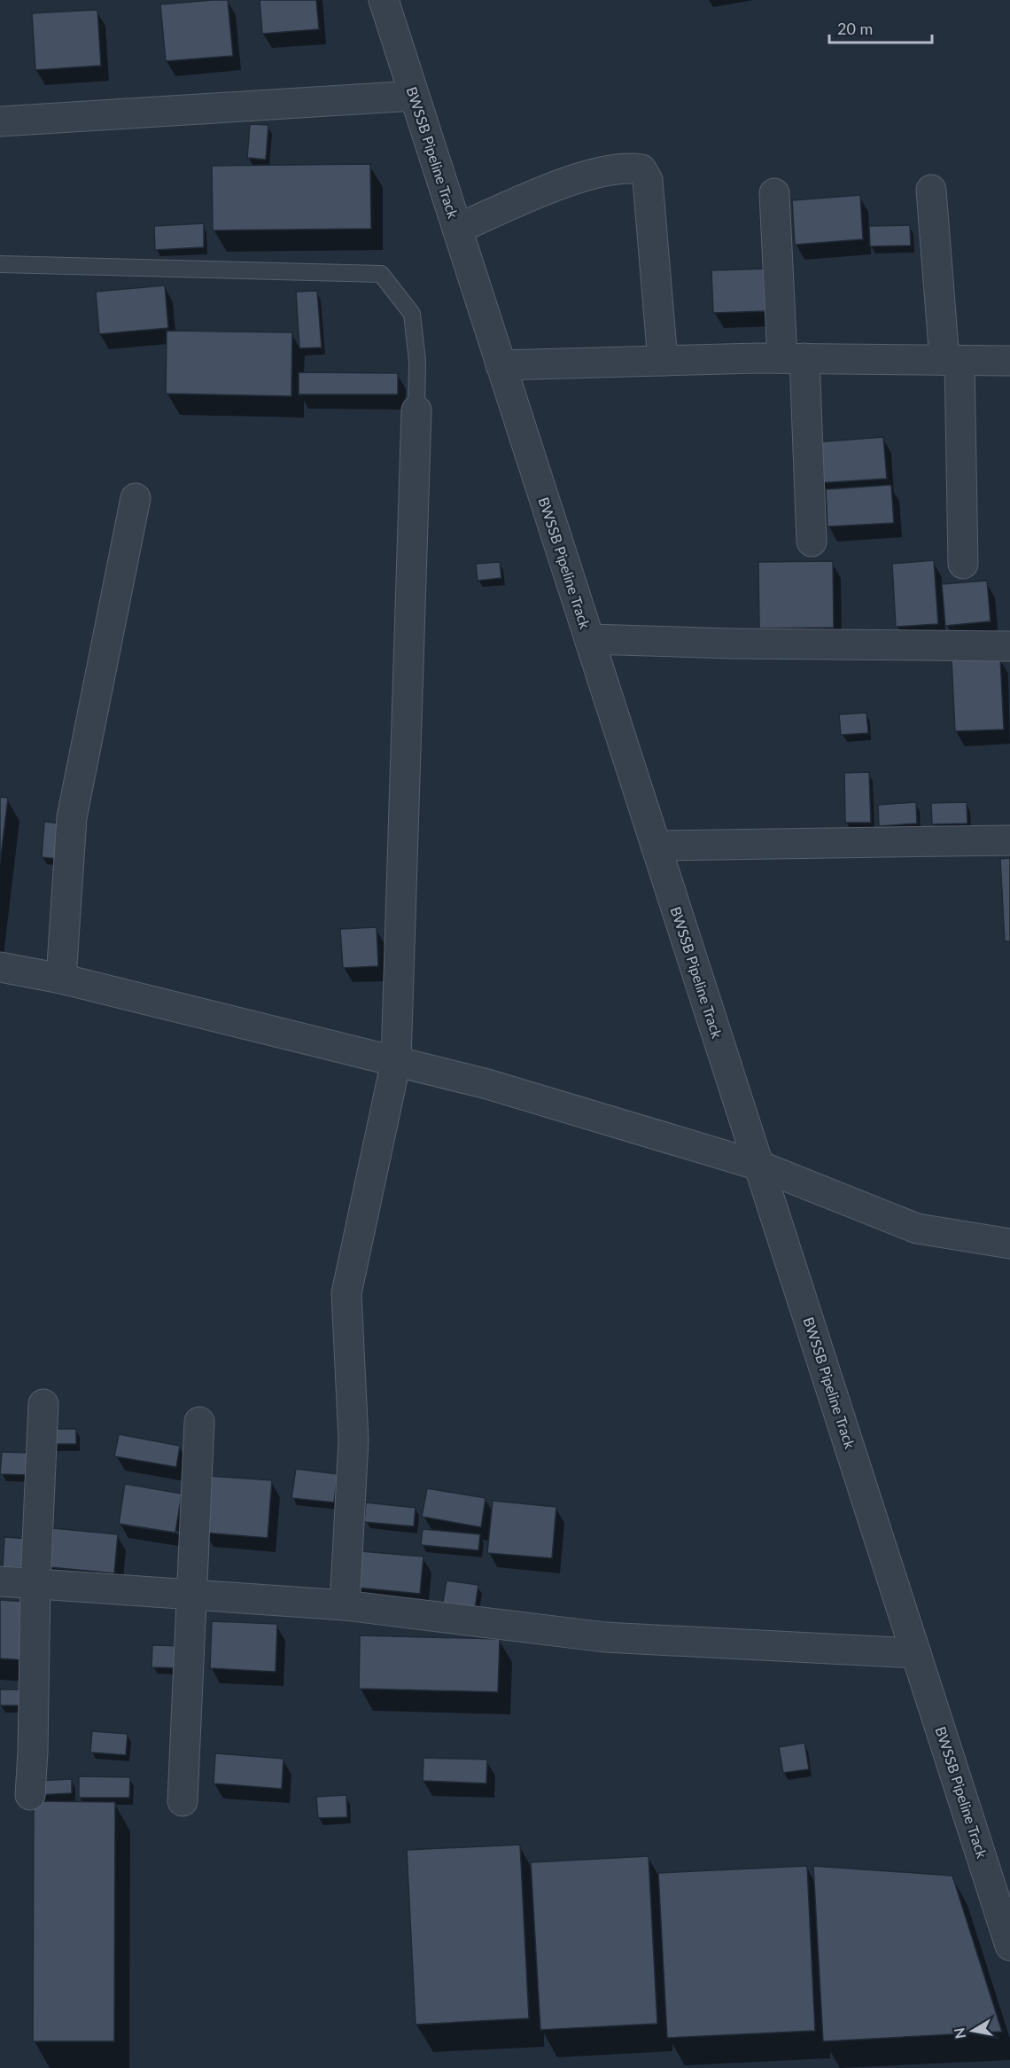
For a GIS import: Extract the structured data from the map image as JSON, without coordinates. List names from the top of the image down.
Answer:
{
  "streets": {
    "street": ["BWSSB Pipeline Track"]
  },
  "scale_bar": "20 m",
  "north": "left"
}
